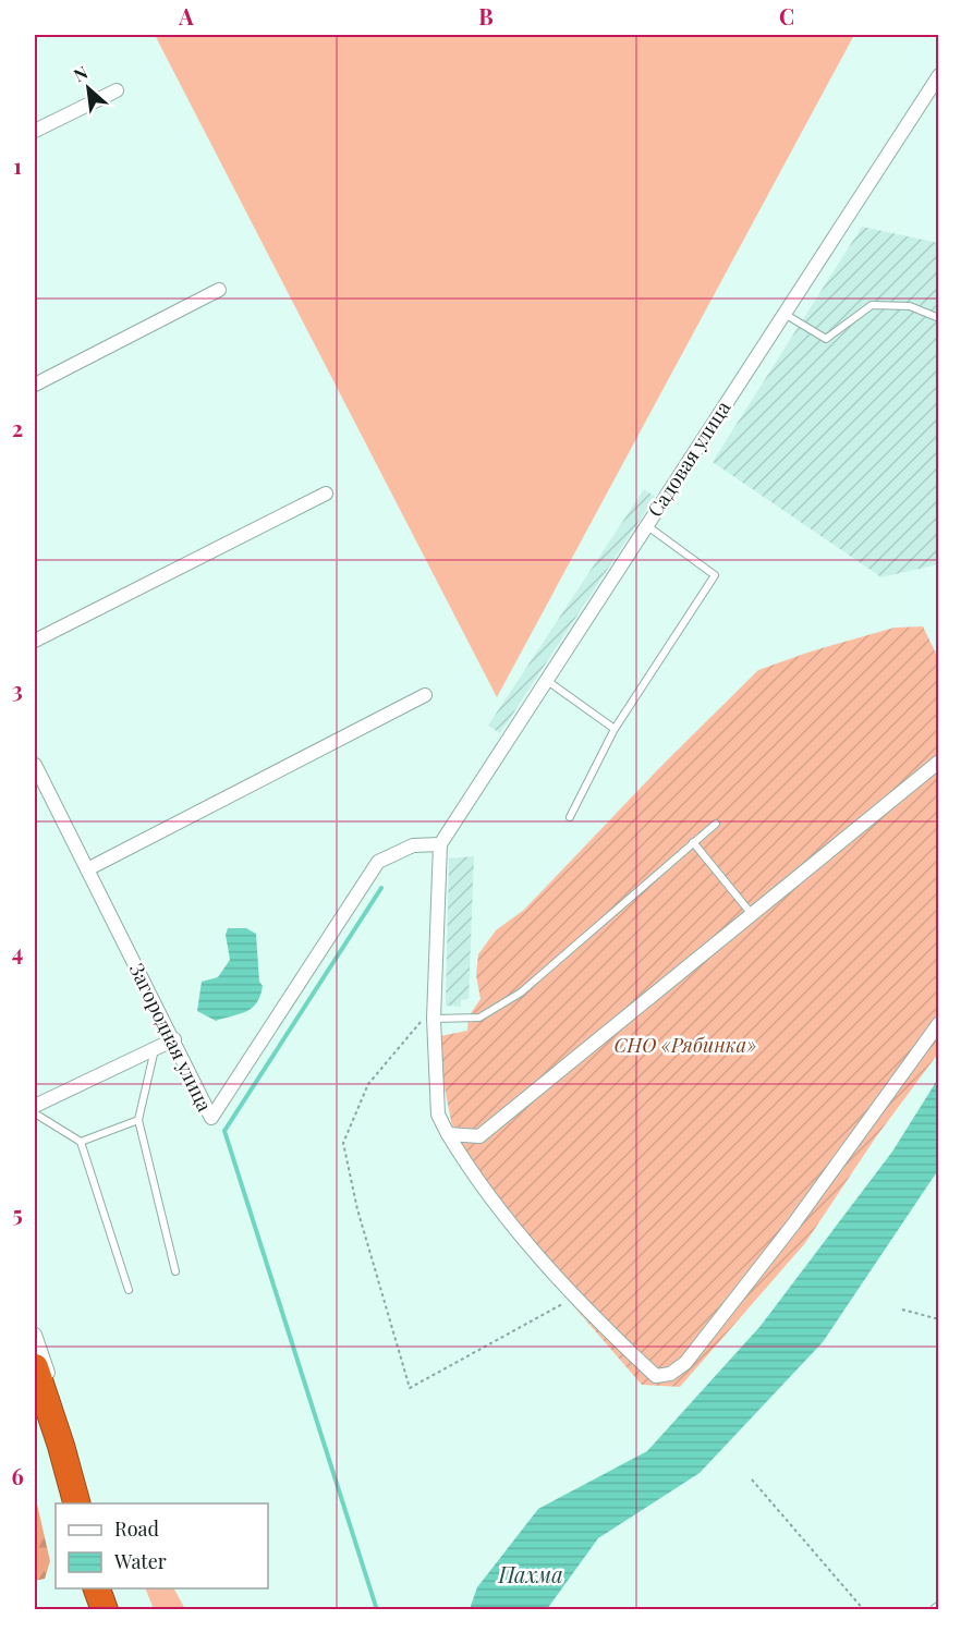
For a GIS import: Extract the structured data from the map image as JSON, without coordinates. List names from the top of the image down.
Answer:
{
  "streets": {
    "street": ["Садовая улица", "Загородная улица"]
  },
  "crossings": [
    ["Садовая улица", "Загородная улица"]
  ],
  "water": ["Пахма"],
  "parks": ["СНО «Рябинка»"],
  "legend": ["Road", "Water"],
  "north": "top left",
  "grid": {
    "columns": ["A", "B", "C"],
    "rows": [
      "1",
      "2",
      "3",
      "4",
      "5",
      "6"
    ]
  }
}
